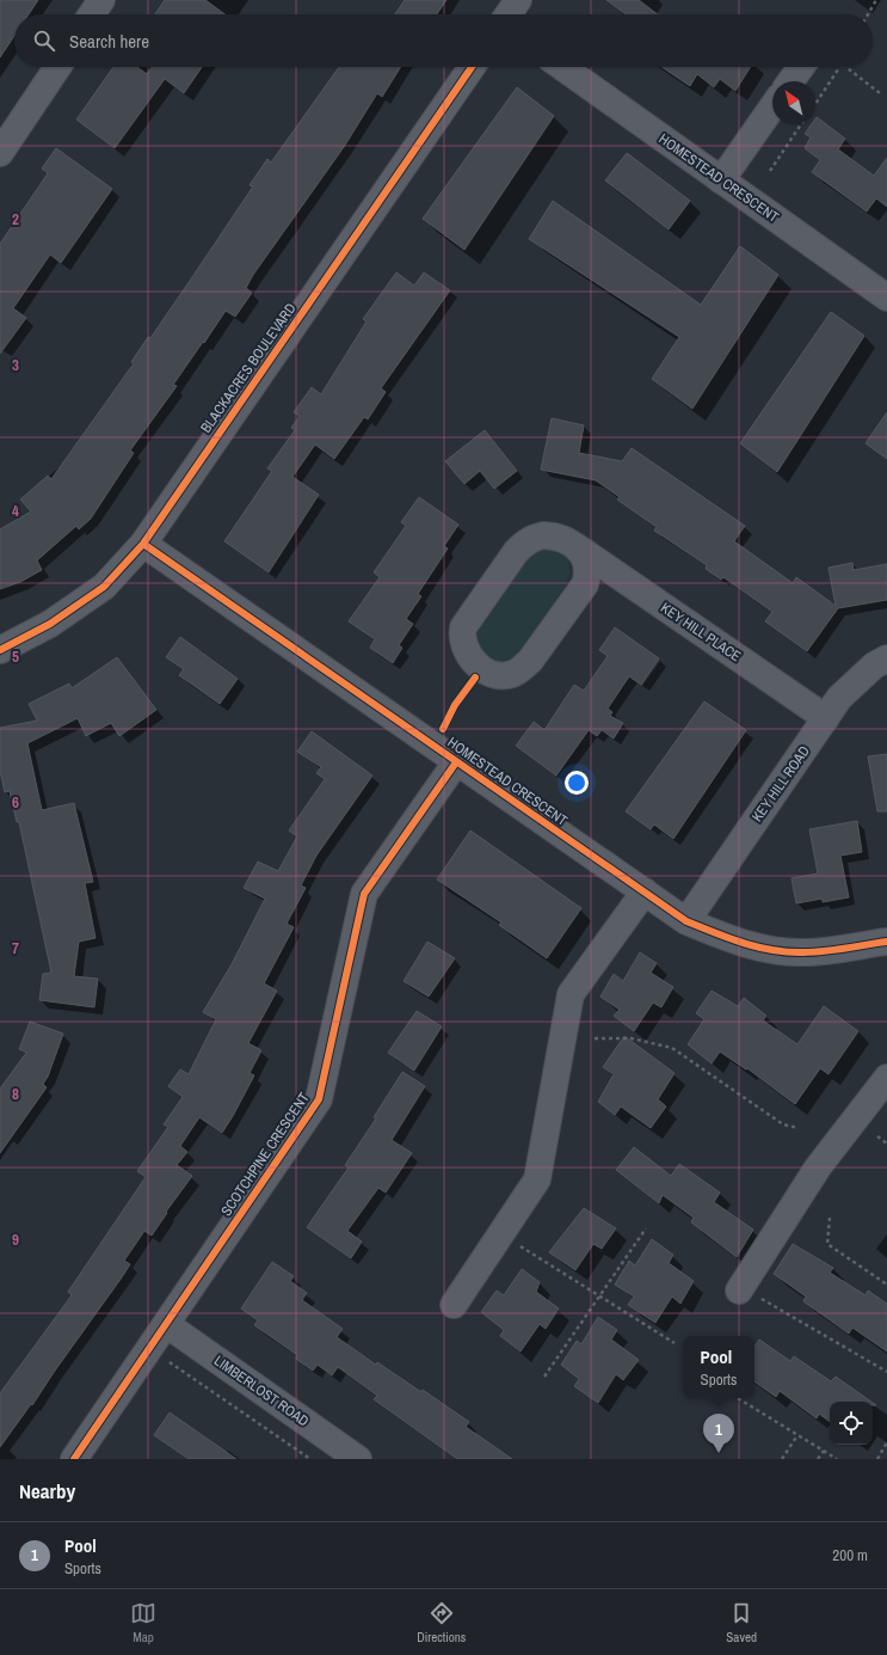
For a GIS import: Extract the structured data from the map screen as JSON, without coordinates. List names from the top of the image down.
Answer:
{
  "streets": {
    "street": [
      "HOMESTEAD CRESCENT",
      "BLACKACRES BOULEVARD",
      "KEY HILL PLACE",
      "KEY HILL ROAD",
      "SCOTCHPINE CRESCENT",
      "LIMBERLOST ROAD"
    ]
  },
  "crossings": [
    ["HOMESTEAD CRESCENT", "BLACKACRES BOULEVARD"],
    ["HOMESTEAD CRESCENT", "KEY HILL ROAD"],
    ["HOMESTEAD CRESCENT", "SCOTCHPINE CRESCENT"],
    ["KEY HILL PLACE", "KEY HILL ROAD"],
    ["SCOTCHPINE CRESCENT", "LIMBERLOST ROAD"]
  ],
  "north": "top left",
  "page": {
    "search": "Search here",
    "popup": ["Pool", "Sports"],
    "pins": "1",
    "heading": "Nearby",
    "list": [
      {
        "mark": "1",
        "name": "Pool",
        "note": "Sports",
        "value": "200 m"
      }
    ],
    "nav": ["Map", "Directions", "Saved"]
  },
  "grid": {
    "rows": [
      "2",
      "3",
      "4",
      "5",
      "6",
      "7",
      "8",
      "9"
    ]
  }
}
